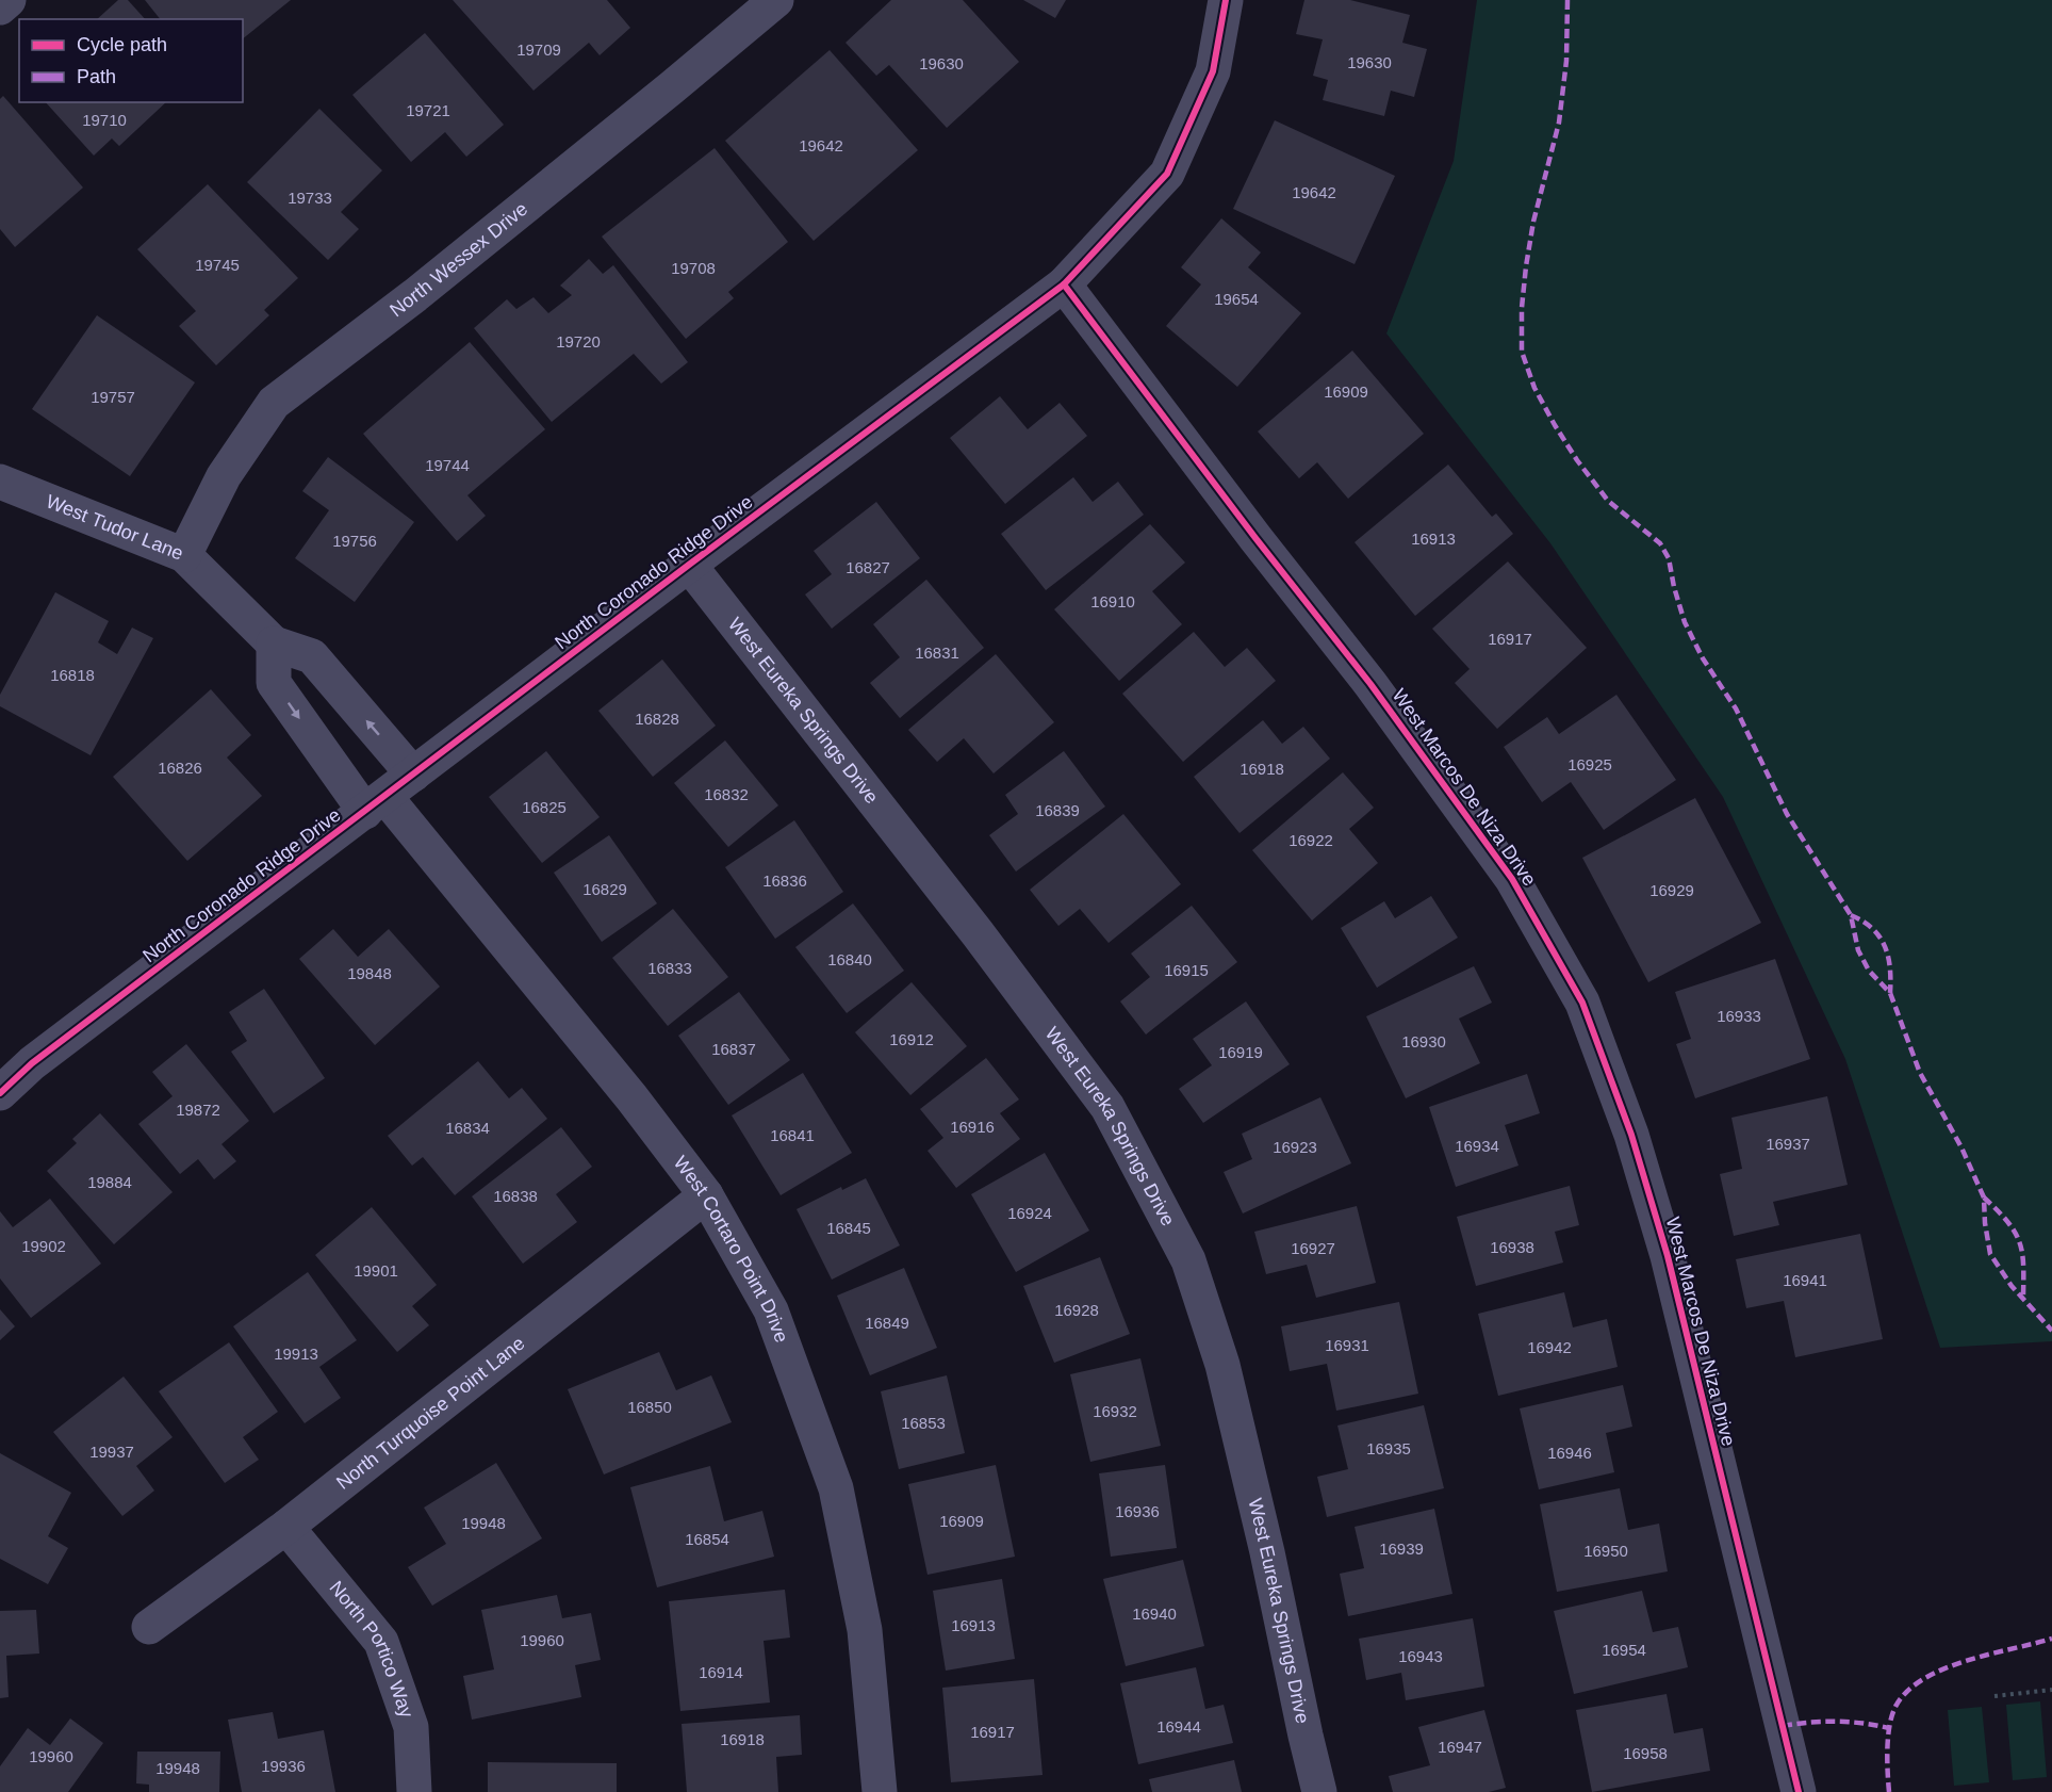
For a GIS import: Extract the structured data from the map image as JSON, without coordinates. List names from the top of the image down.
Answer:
{
  "streets": {
    "street": [
      "North Wessex Drive",
      "West Tudor Lane",
      "North Coronado Ridge Drive",
      "West Eureka Springs Drive",
      "West Marcos De Niza Drive",
      "West Cortaro Point Drive",
      "North Turquoise Point Lane",
      "North Portico Way"
    ]
  },
  "crossings": [
    ["North Wessex Drive", "West Tudor Lane"],
    ["West Tudor Lane", "North Coronado Ridge Drive"],
    ["North Coronado Ridge Drive", "West Eureka Springs Drive"],
    ["North Coronado Ridge Drive", "West Marcos De Niza Drive"],
    ["North Coronado Ridge Drive", "West Cortaro Point Drive"],
    ["West Cortaro Point Drive", "North Turquoise Point Lane"],
    ["North Turquoise Point Lane", "North Portico Way"]
  ],
  "house_numbers": [
    "19709",
    "19630",
    "19630",
    "19721",
    "19710",
    "19642",
    "19642",
    "19733",
    "19745",
    "19708",
    "19654",
    "19720",
    "16909",
    "19757",
    "19744",
    "16913",
    "19756",
    "16827",
    "16910",
    "16917",
    "16831",
    "16818",
    "16828",
    "16925",
    "16826",
    "16918",
    "16832",
    "16825",
    "16839",
    "16922",
    "16836",
    "16829",
    "16929",
    "16840",
    "16833",
    "16915",
    "19848",
    "16933",
    "16912",
    "16930",
    "16837",
    "16919",
    "19872",
    "16916",
    "16834",
    "16841",
    "16937",
    "16934",
    "16923",
    "19884",
    "16838",
    "16924",
    "16845",
    "19902",
    "16938",
    "16927",
    "19901",
    "16941",
    "16928",
    "16849",
    "16931",
    "16942",
    "19913",
    "16850",
    "16932",
    "16853",
    "16935",
    "19937",
    "16946",
    "16936",
    "16909",
    "19948",
    "16854",
    "16939",
    "16950",
    "16940",
    "16913",
    "19960",
    "16954",
    "16943",
    "16914",
    "16944",
    "16917",
    "16918",
    "16947",
    "16958",
    "19960",
    "19936",
    "19948"
  ],
  "legend": ["Cycle path", "Path"]
}
